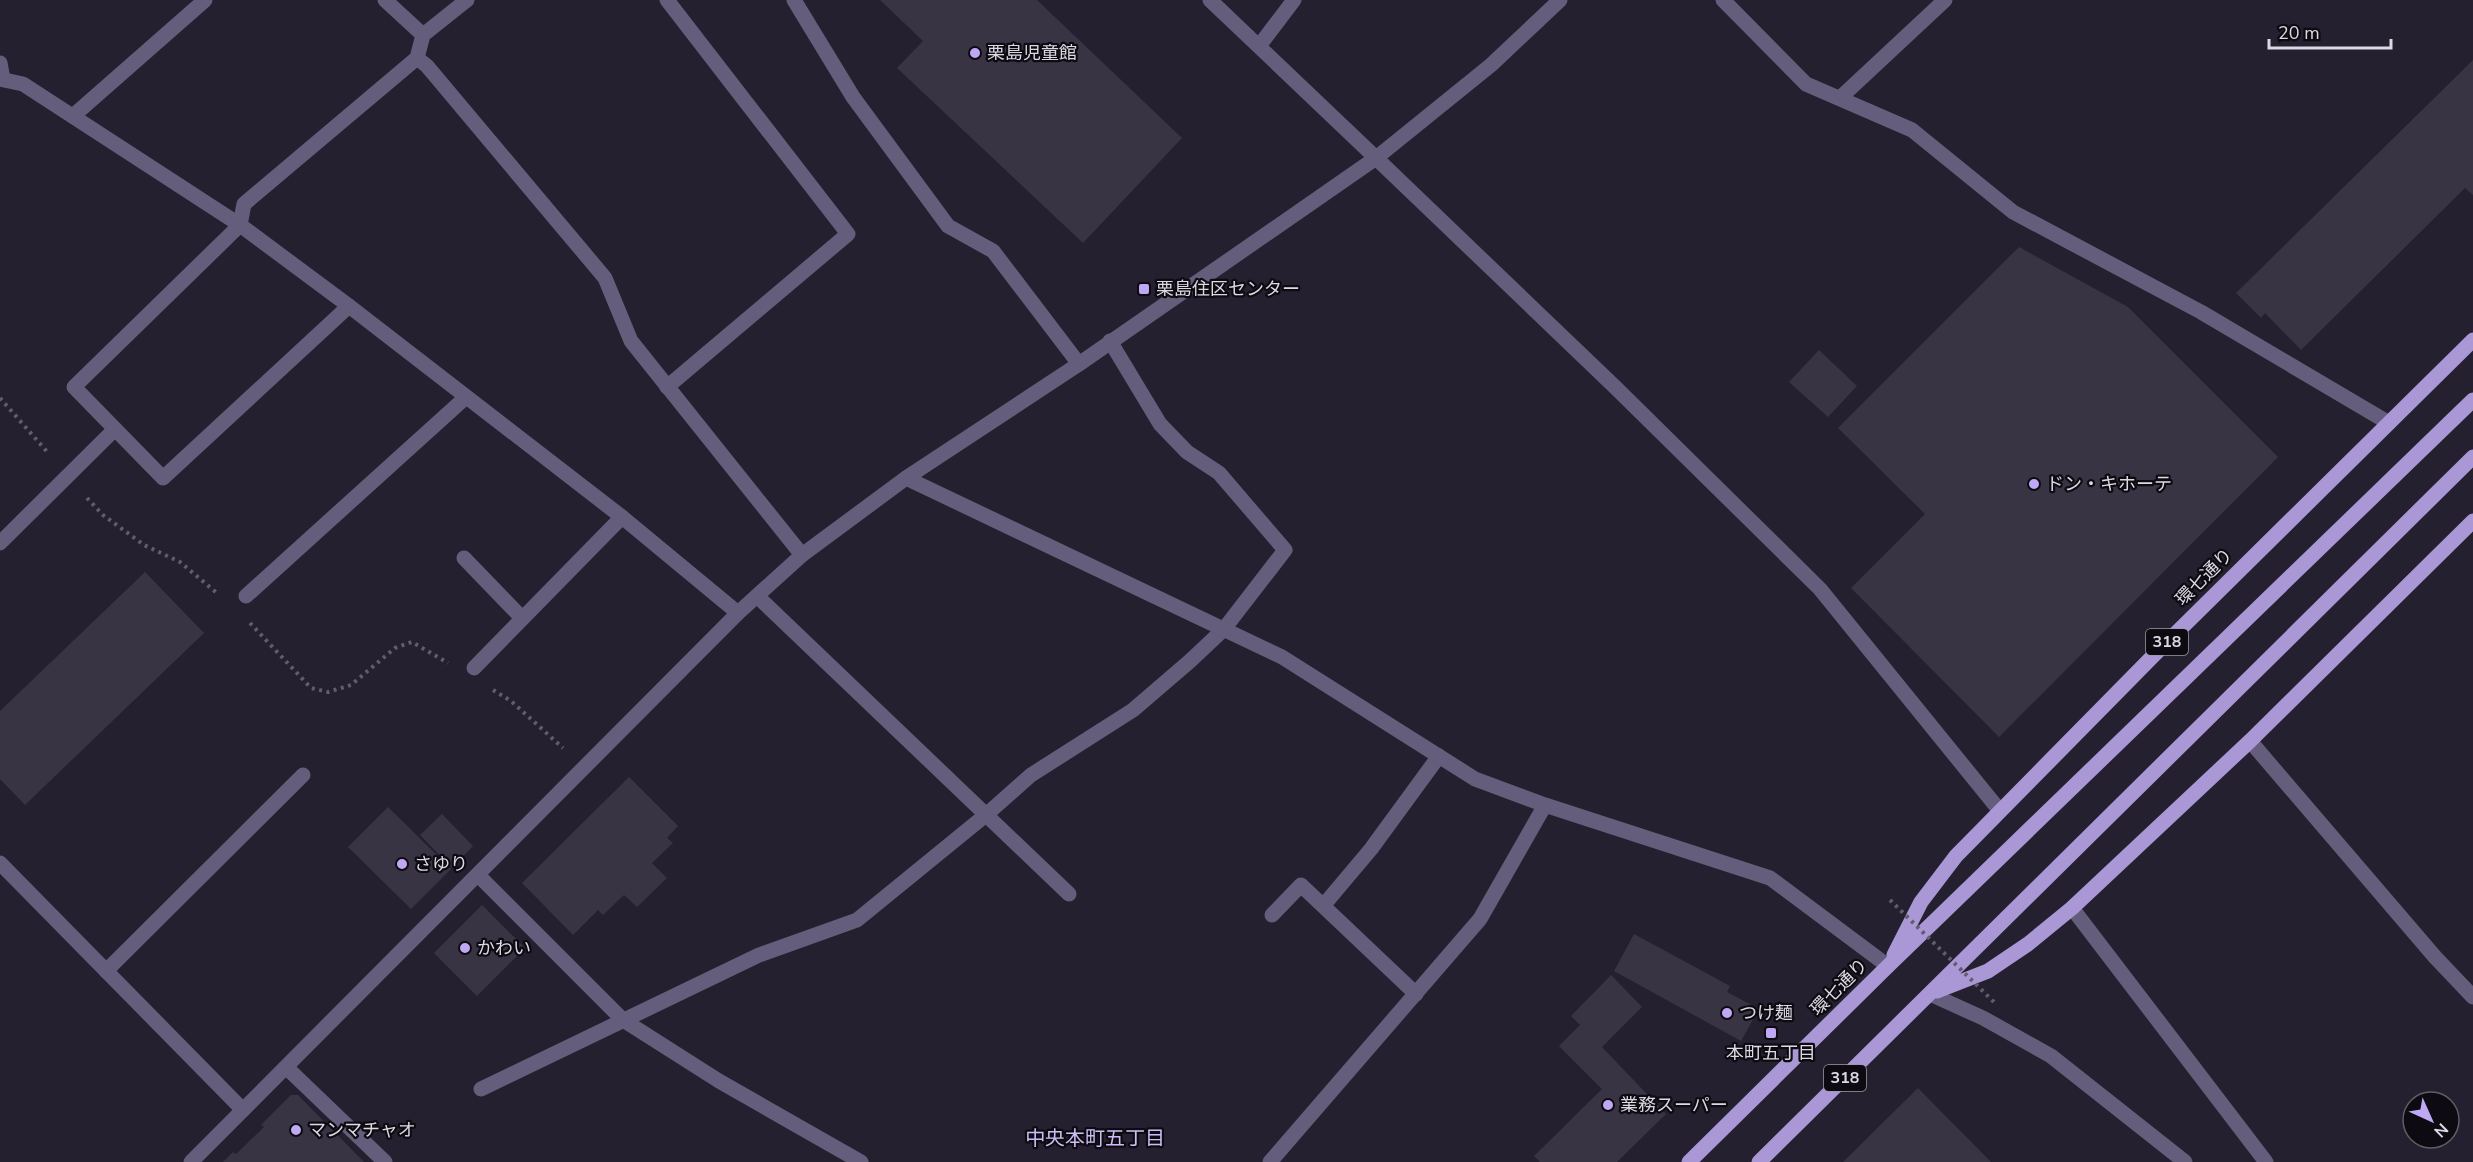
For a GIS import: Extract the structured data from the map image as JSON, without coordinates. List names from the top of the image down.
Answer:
{
  "streets": {
    "main road": ["環七通り", "318"]
  },
  "districts": ["中央本町五丁目"],
  "places": {
    "other": [
      "栗島児童館",
      "ドン・キホーテ",
      "さゆり",
      "かわい",
      "つけ麺",
      "業務スーパー",
      "マンマチャオ"
    ],
    "transit": ["栗島住区センター", "本町五丁目"]
  },
  "scale_bar": "20 m",
  "north": "bottom right"
}
